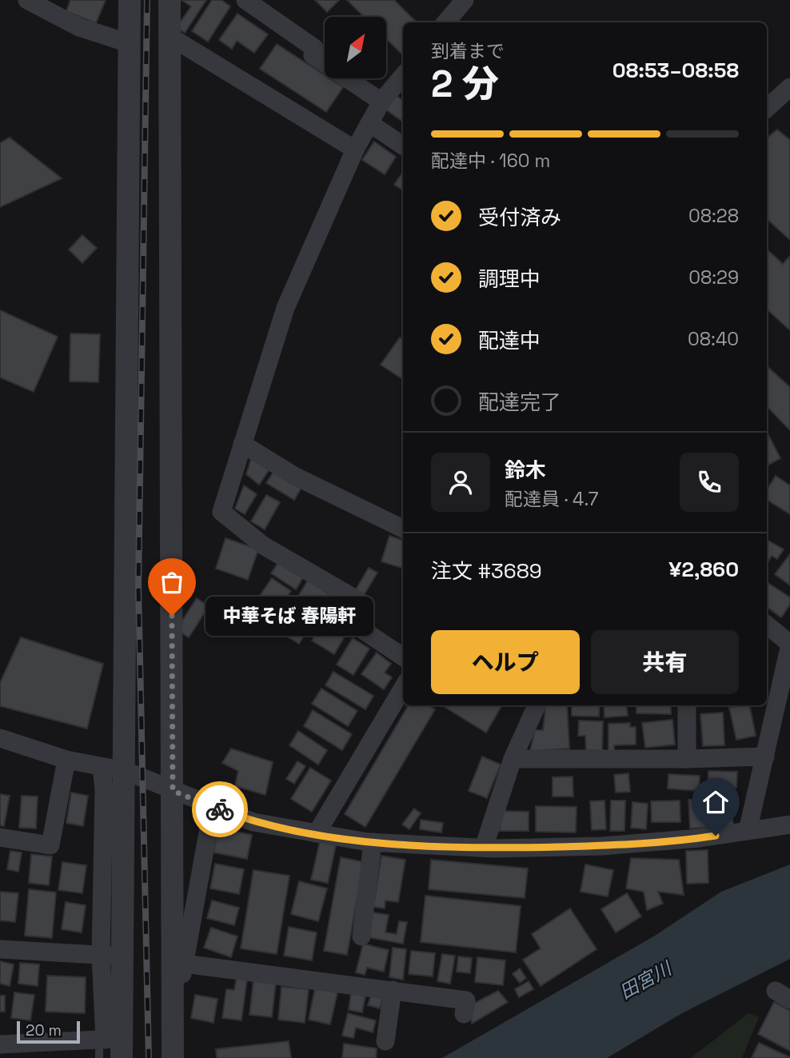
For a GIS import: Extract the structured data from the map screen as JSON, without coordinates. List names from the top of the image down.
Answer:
{
  "water": ["田宮川"],
  "places": ["中華そば 春陽軒"],
  "scale_bar": "20 m",
  "north": "top right",
  "page": {
    "heading": ["2 分", "到着まで", "08:53–08:58"],
    "panel": [
      "鈴木",
      "配達員 · 4.7",
      "注文 #3689",
      "¥2,860"
    ],
    "bar": "配達中 · 160 m",
    "list": [
      ["受付済み", "08:28"],
      ["調理中", "08:29"],
      ["配達中", "08:40"],
      "配達完了"
    ],
    "bubble": "中華そば 春陽軒",
    "buttons": ["ヘルプ", "共有"],
    "scale": "20 m"
  }
}
